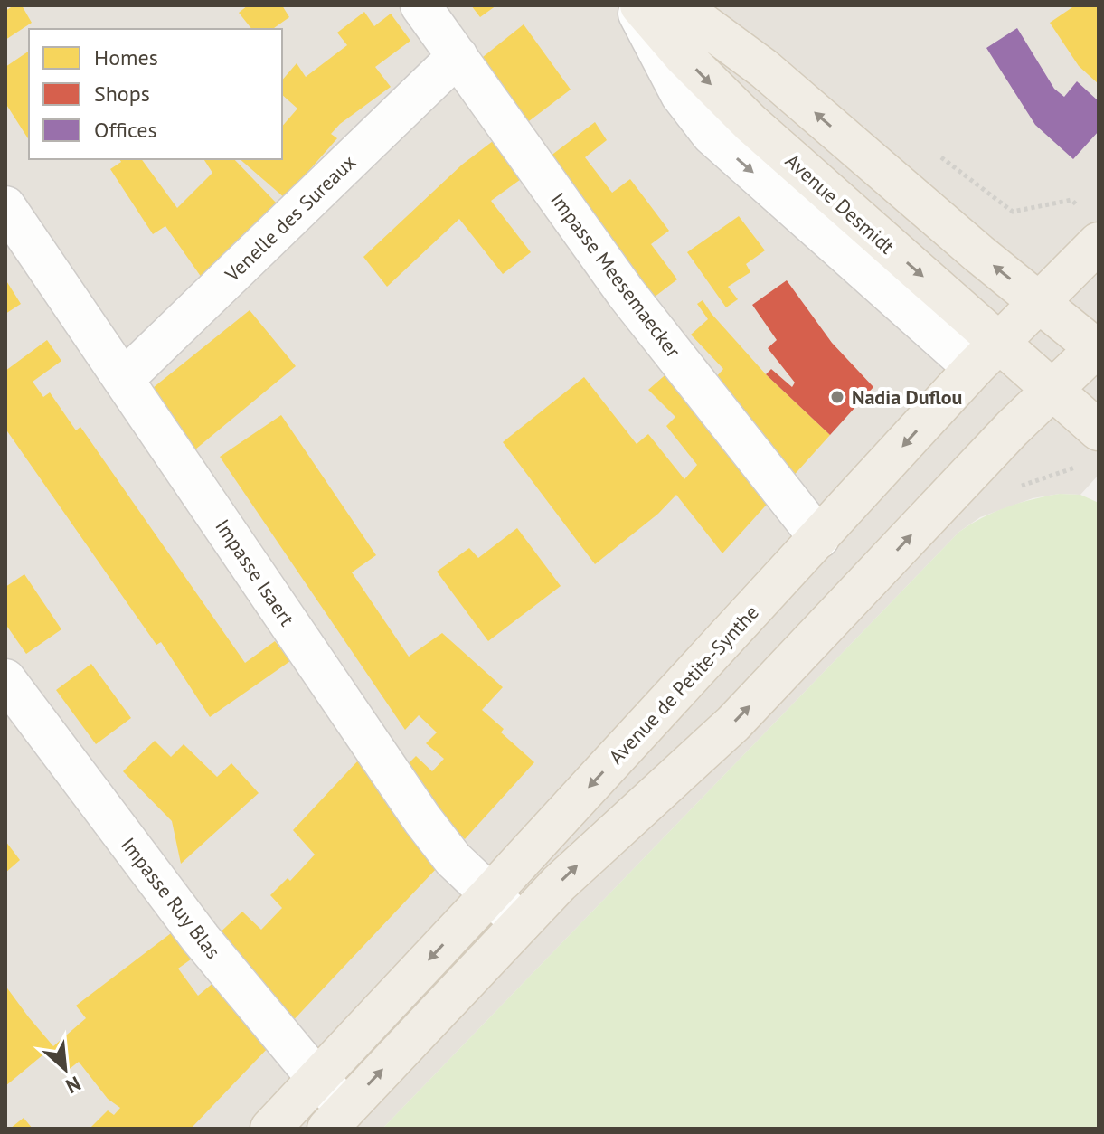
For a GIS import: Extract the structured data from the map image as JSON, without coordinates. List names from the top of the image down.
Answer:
{
  "streets": {
    "main road": ["Avenue Desmidt", "Avenue de Petite-Synthe"],
    "street": [
      "Venelle des Sureaux",
      "Impasse Meesemaecker",
      "Impasse Isaert",
      "Impasse Ruy Blas"
    ]
  },
  "crossings": [
    ["Avenue Desmidt", "Avenue de Petite-Synthe"],
    ["Venelle des Sureaux", "Impasse Meesemaecker"],
    ["Venelle des Sureaux", "Impasse Isaert"],
    ["Impasse Meesemaecker", "Avenue de Petite-Synthe"],
    ["Impasse Isaert", "Avenue de Petite-Synthe"],
    ["Avenue de Petite-Synthe", "Impasse Ruy Blas"]
  ],
  "one_way": ["Avenue Desmidt"],
  "places": ["Nadia Duflou"],
  "legend": ["Homes", "Shops", "Offices"],
  "north": "bottom right"
}
